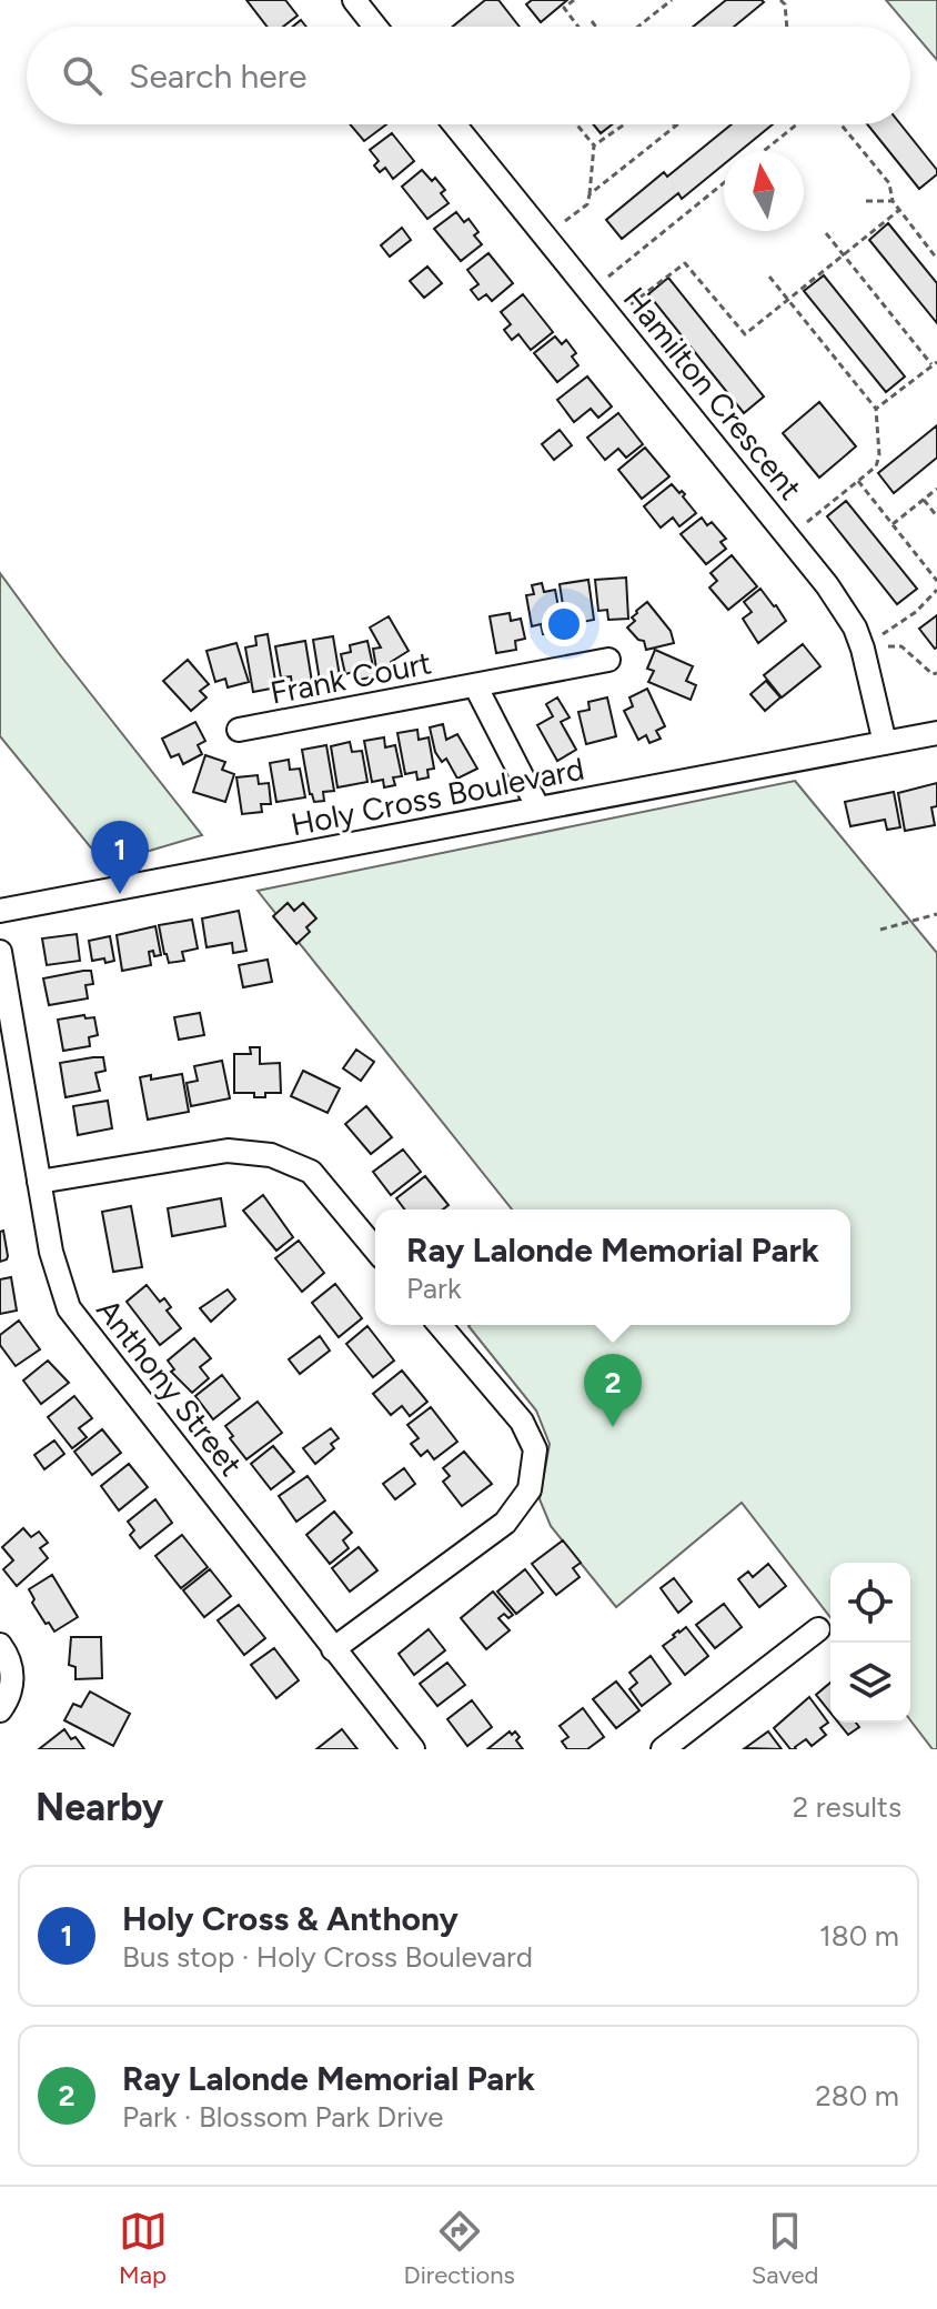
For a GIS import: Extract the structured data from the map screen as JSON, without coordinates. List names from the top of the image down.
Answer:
{
  "streets": {
    "street": [
      "Hamilton Crescent",
      "Frank Court",
      "Holy Cross Boulevard",
      "Anthony Street"
    ]
  },
  "crossings": [
    ["Hamilton Crescent", "Holy Cross Boulevard"]
  ],
  "north": "top",
  "page": {
    "search": "Search here",
    "pins": ["1", "2"],
    "popup": ["Ray Lalonde Memorial Park", "Park"],
    "heading": ["Nearby", "2 results"],
    "list": [
      {
        "mark": "1",
        "name": "Holy Cross & Anthony",
        "note": "Bus stop · Holy Cross Boulevard",
        "value": "180 m"
      },
      {
        "mark": "2",
        "name": "Ray Lalonde Memorial Park",
        "note": "Park · Blossom Park Drive",
        "value": "280 m"
      }
    ],
    "nav": ["Map", "Directions", "Saved"]
  }
}
